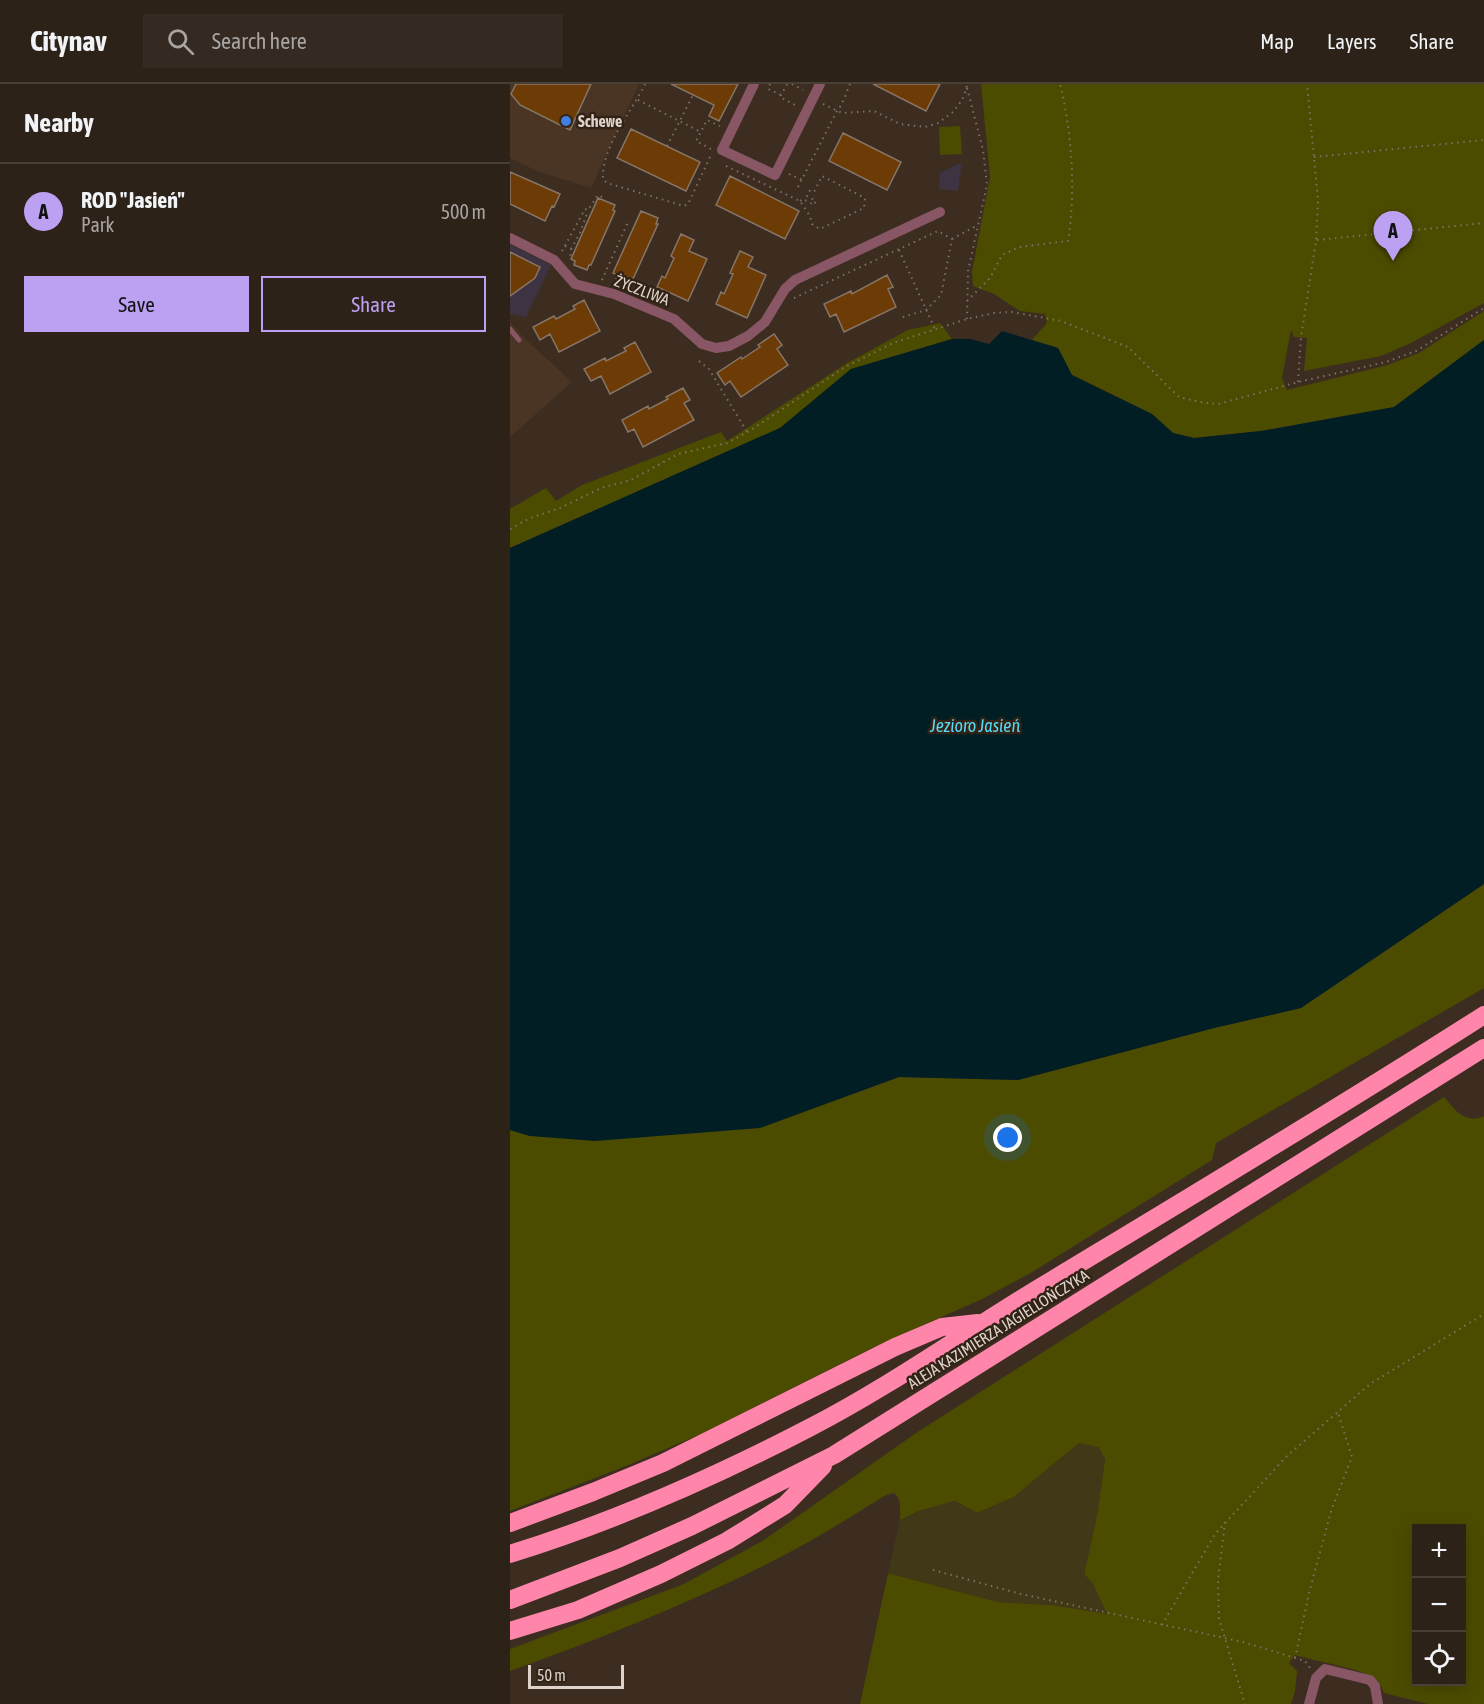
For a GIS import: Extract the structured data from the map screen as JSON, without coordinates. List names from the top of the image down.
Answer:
{
  "streets": {
    "highway": ["ALEJA KAZIMIERZA JAGIELLOŃCZYKA"],
    "street": ["ŻYCZLIWA"]
  },
  "water": ["Jezioro Jasień"],
  "places": ["Schewe"],
  "scale_bar": "50 m",
  "page": {
    "header": "Citynav",
    "search": "Search here",
    "nav": ["Map", "Layers", "Share"],
    "heading": "Nearby",
    "list": [
      {
        "mark": "A",
        "name": "ROD \"Jasień\"",
        "note": "Park",
        "value": "500 m"
      }
    ],
    "pins": "A",
    "buttons": ["Save", "Share"],
    "map_buttons": ["+", "−"],
    "scale": "50 m"
  }
}
